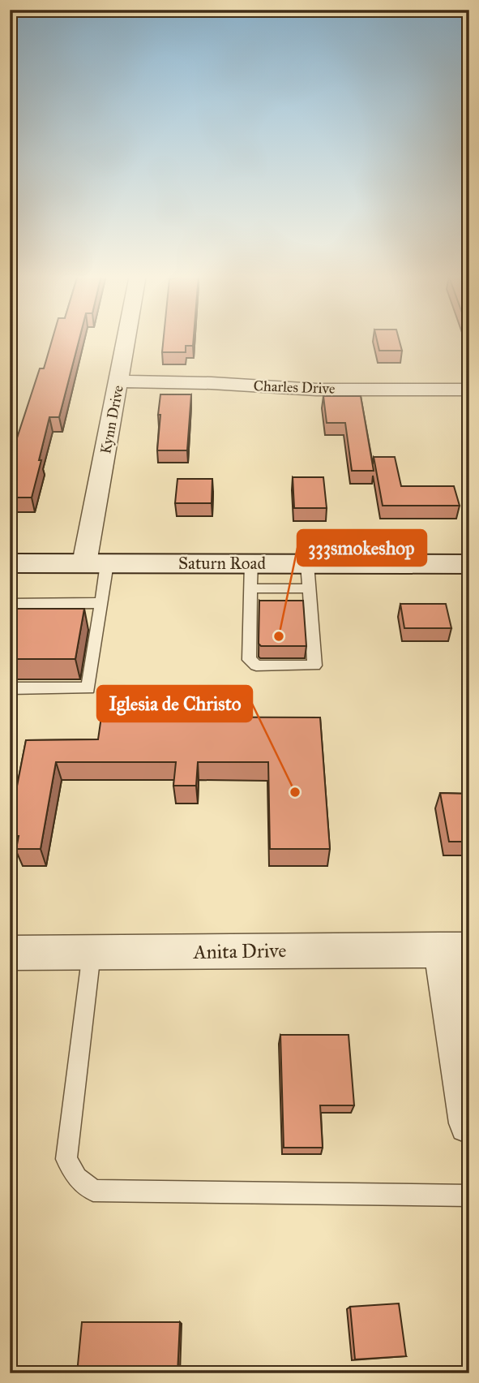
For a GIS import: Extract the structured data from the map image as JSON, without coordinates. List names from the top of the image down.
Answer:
{
  "streets": {
    "street": [
      "Charles Drive",
      "Kynn Drive",
      "Saturn Road",
      "Anita Drive"
    ]
  },
  "crossings": [
    ["Charles Drive", "Kynn Drive"],
    ["Kynn Drive", "Saturn Road"]
  ],
  "places": ["333smokeshop", "Iglesia de Christo"]
}
